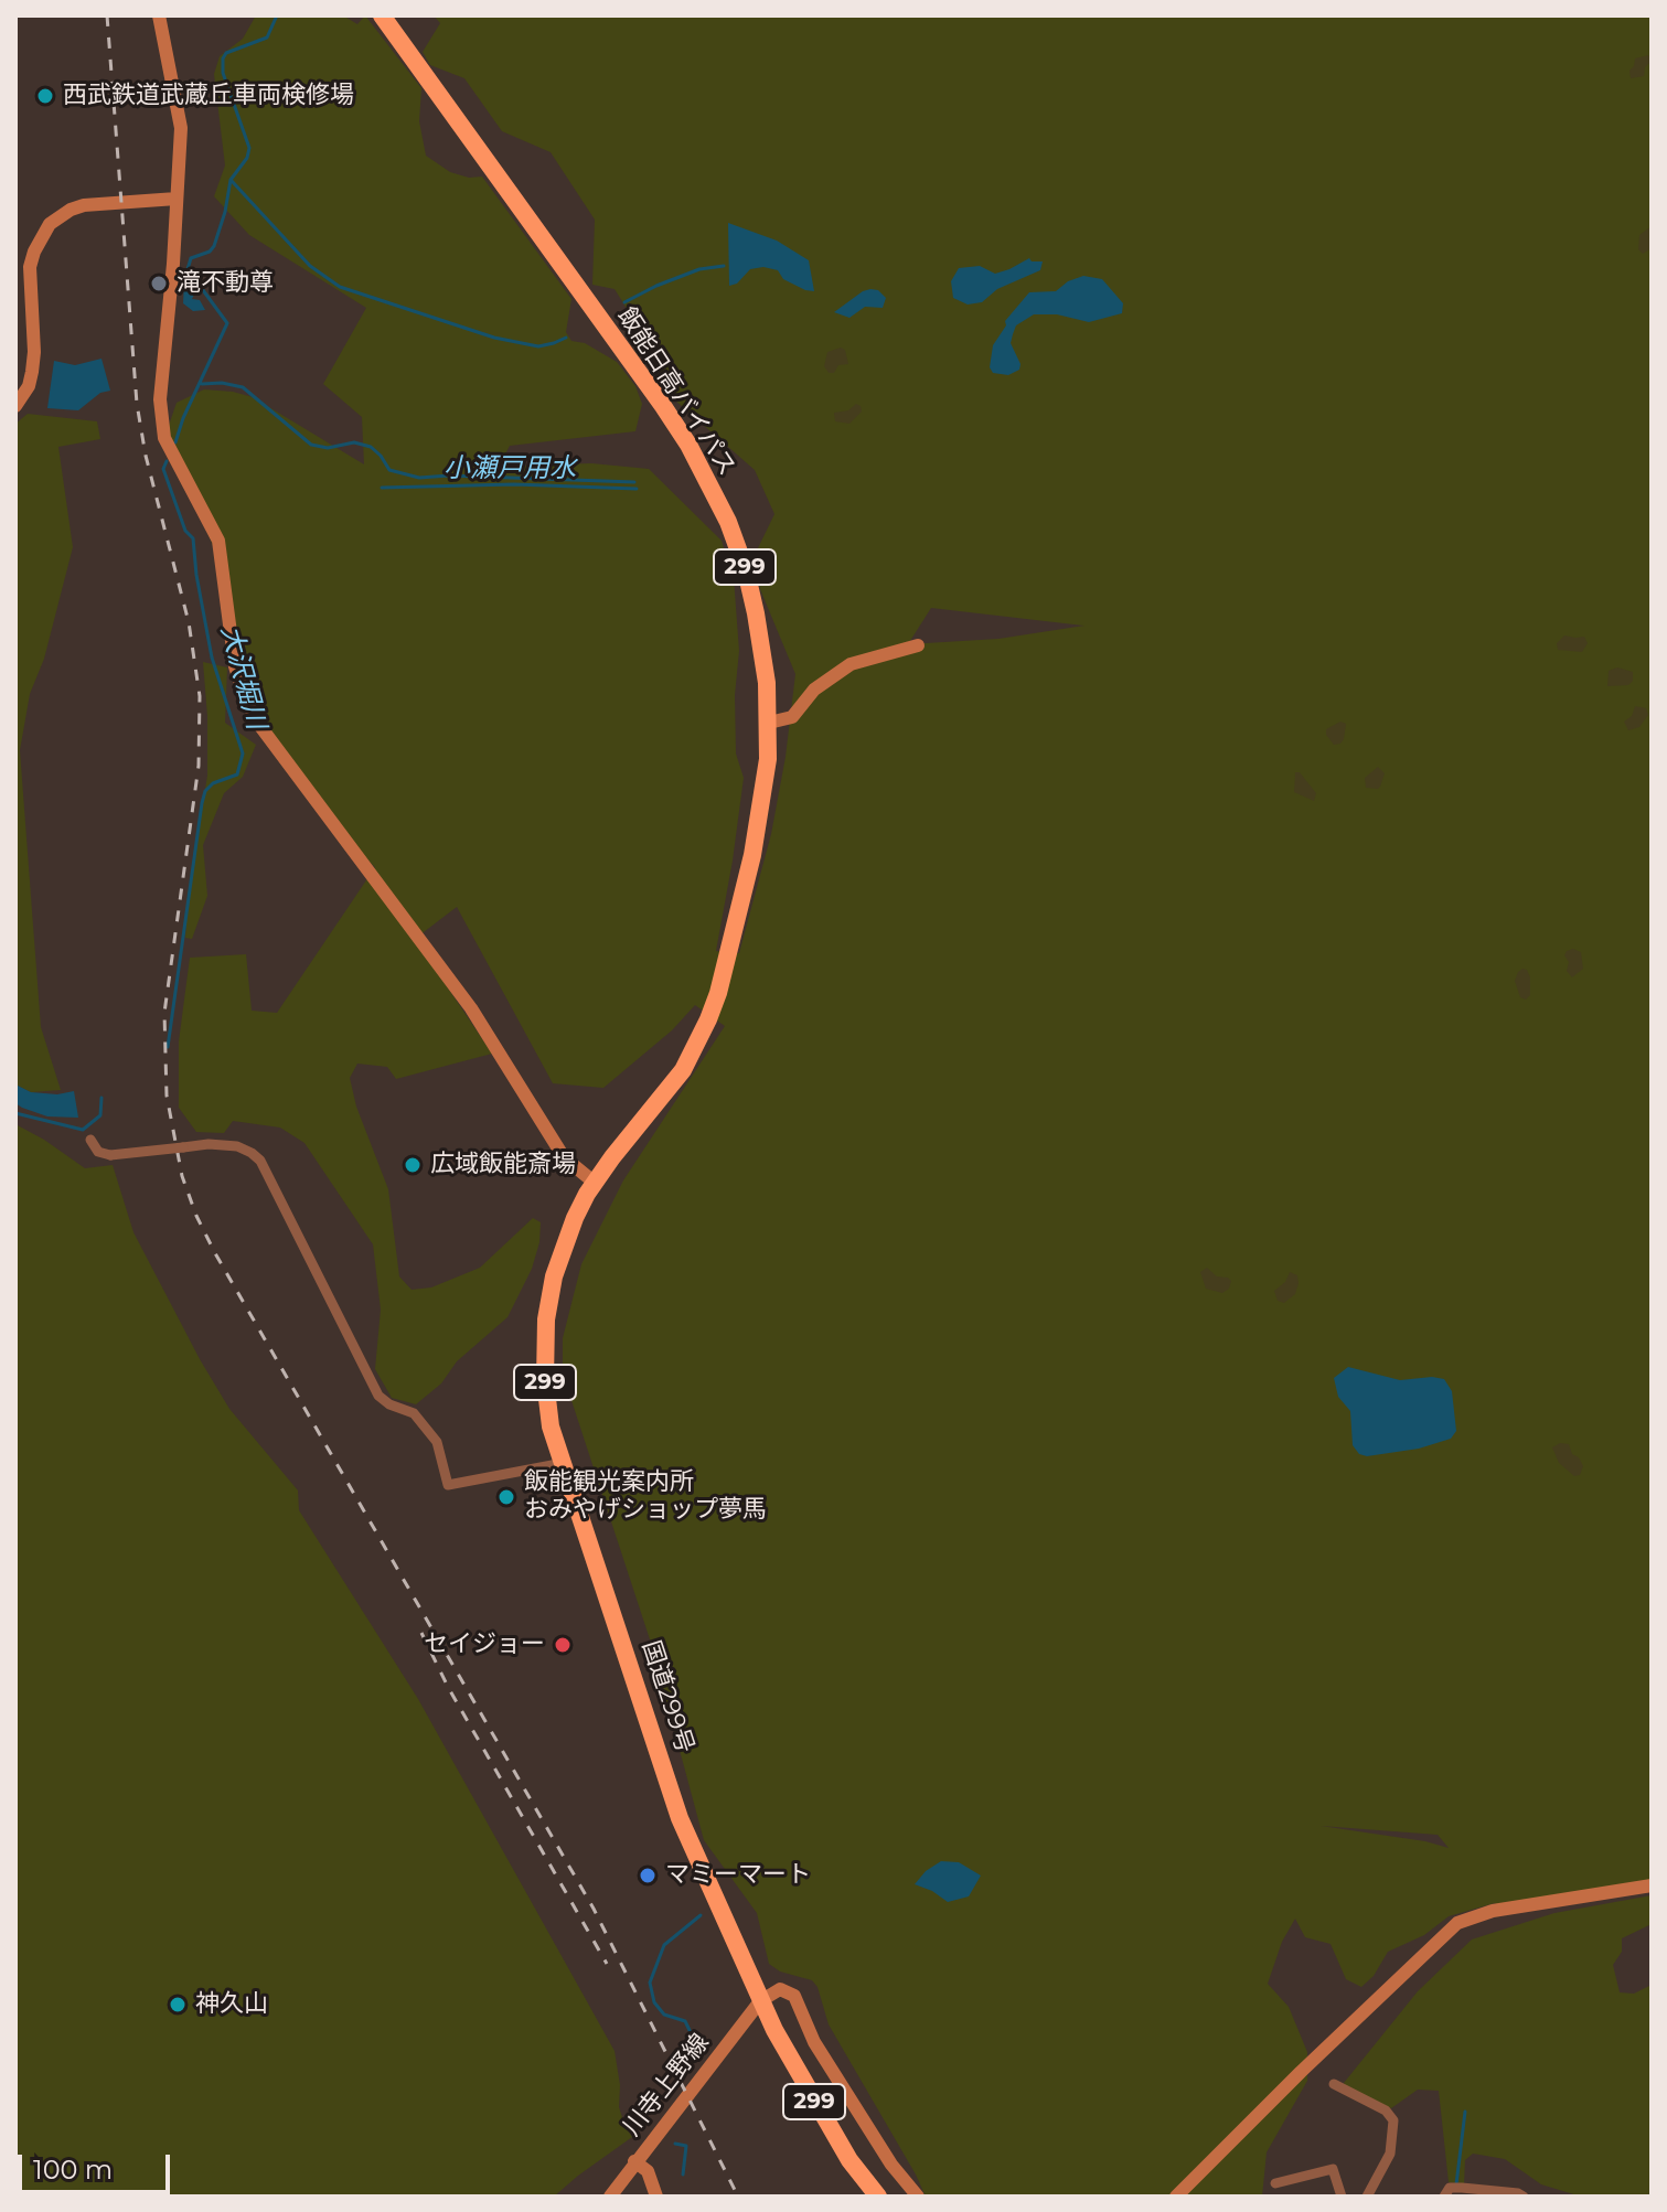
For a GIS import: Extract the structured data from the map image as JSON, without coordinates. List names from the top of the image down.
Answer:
{
  "streets": {
    "highway": ["飯能日高バイパス", "299", "国道299号"],
    "street": ["川寺上野線"]
  },
  "crossings": [
    ["飯能日高バイパス", "国道299号"],
    ["国道299号", "川寺上野線"]
  ],
  "water": ["小瀬戸用水", "大沢堀川"],
  "places": [
    "西武鉄道武蔵丘車両検修場",
    "滝不動尊",
    "広域飯能斎場",
    "飯能観光案内所 おみやげショップ夢馬",
    "セイジョー",
    "マミーマート",
    "神久山"
  ],
  "scale_bar": "100 m"
}
